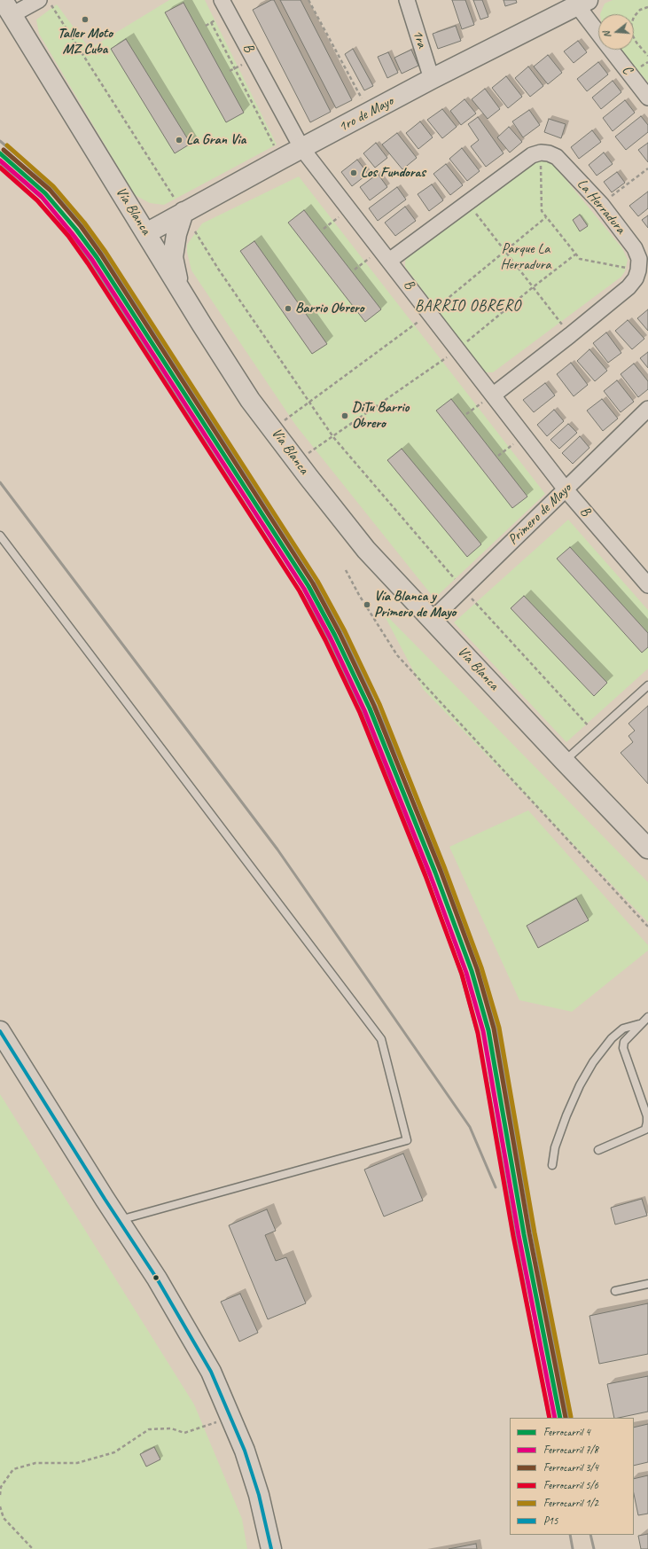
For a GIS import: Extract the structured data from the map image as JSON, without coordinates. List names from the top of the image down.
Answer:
{
  "streets": {
    "main road": ["1ro de Mayo", "Vía Blanca"],
    "street": [
      "1ra",
      "B",
      "C",
      "La Herradura",
      "Primero de Mayo"
    ]
  },
  "crossings": [
    ["1ra", "1ro de Mayo"],
    ["B", "1ro de Mayo"],
    ["B", "Primero de Mayo"],
    ["C", "1ro de Mayo"],
    ["1ro de Mayo", "Vía Blanca"],
    ["Vía Blanca", "Primero de Mayo"]
  ],
  "districts": ["BARRIO OBRERO"],
  "parks": ["Parque La Herradura"],
  "places": [
    "Taller Moto MZ Cuba",
    "La Gran Via",
    "Los Fundoras",
    "Barrio Obrero",
    "DiTu Barrio Obrero",
    "Vía Blanca y Primero de Mayo"
  ],
  "lines": [
    "rail line 1/2",
    "rail line 3/4",
    "rail line 4",
    "rail line 7/8",
    "rail line 5/6",
    "transit line P15"
  ],
  "legend": [
    "Ferrocarril 4",
    "Ferrocarril 7/8",
    "Ferrocarril 3/4",
    "Ferrocarril 5/6",
    "Ferrocarril 1/2",
    "P15"
  ],
  "north": "left"
}
